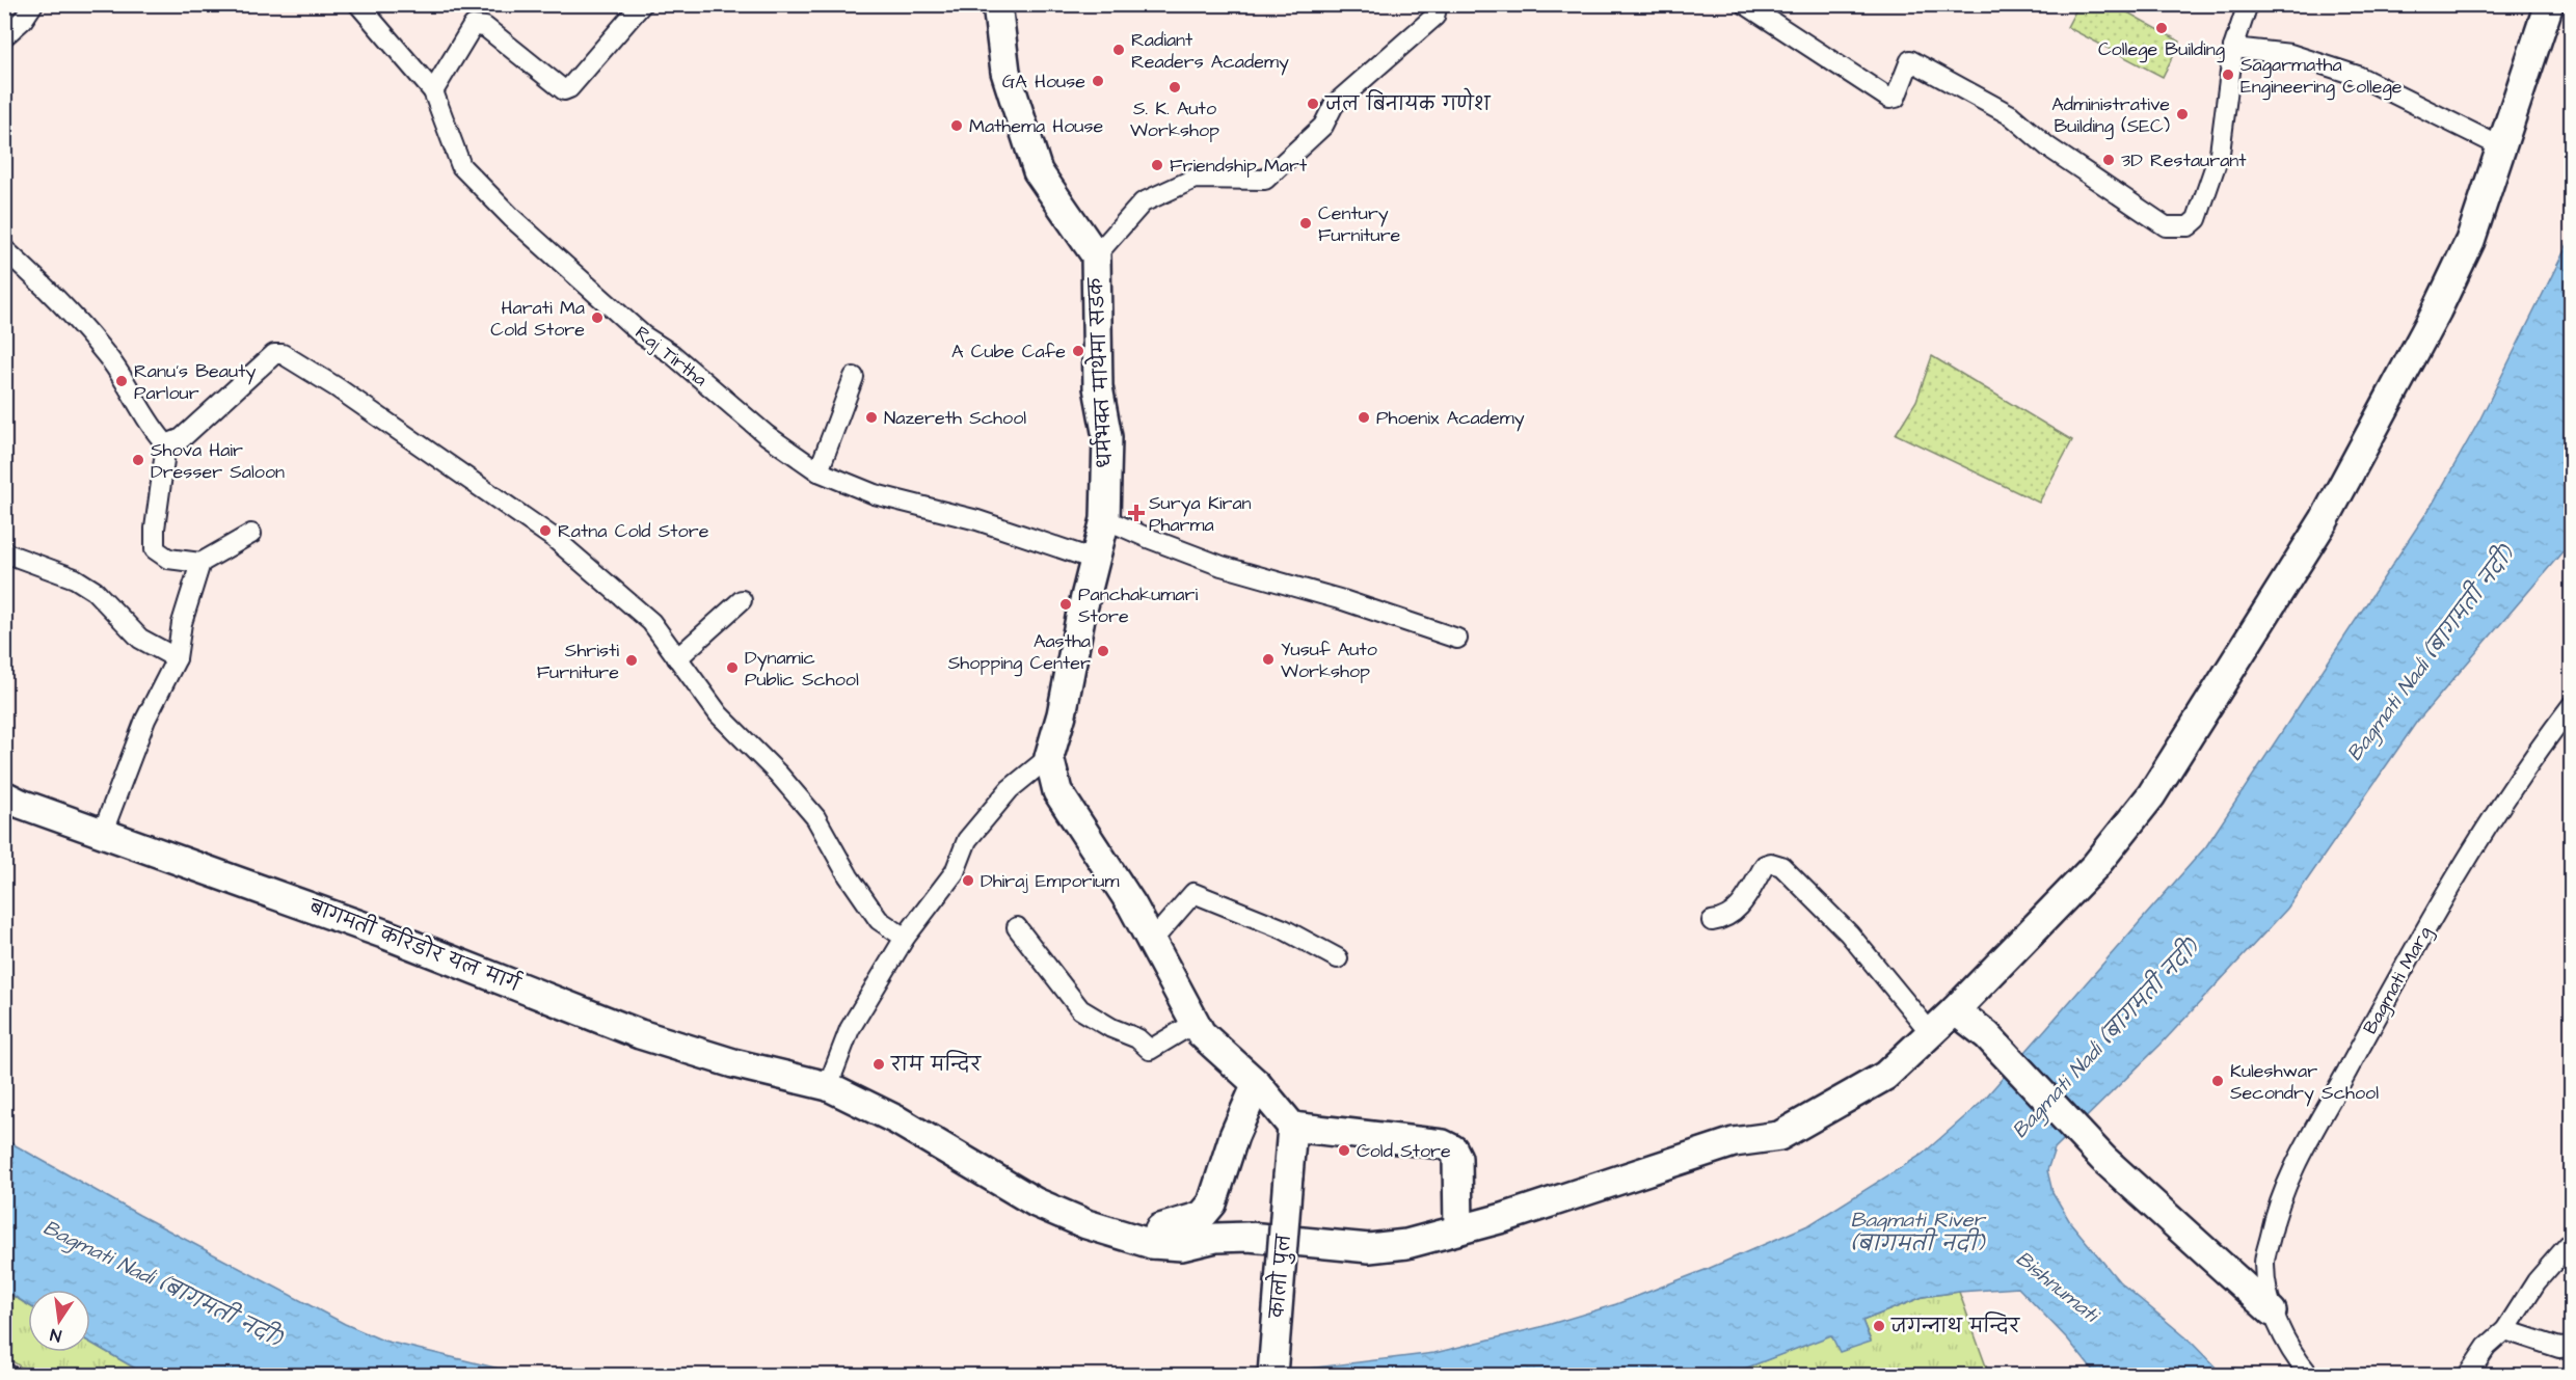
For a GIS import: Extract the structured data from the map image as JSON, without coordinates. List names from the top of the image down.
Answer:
{
  "streets": {
    "street": [
      "Raj Tirtha",
      "धर्मभक्त माथेमा सडक",
      "बागमती करिडोर यल मार्ग",
      "Bagmati Marg",
      "कालो पुल"
    ]
  },
  "crossings": [
    ["Raj Tirtha", "धर्मभक्त माथेमा सडक"]
  ],
  "water": ["Bagmati Nadi (बागमती नदी)", "Bagmati River (बागमती नदी)", "Bishnumati"],
  "places": {
    "other": [
      "College Building",
      "Radiant Readers Academy",
      "Sagarmatha Engineering College",
      "GA House",
      "S. K. Auto Workshop",
      "जल बिनायक गणेश",
      "Administrative Building (SEC)",
      "Mathema House",
      "3D Restaurant",
      "Friendship Mart",
      "Century Furniture",
      "Harati Ma Cold Store",
      "A Cube Cafe",
      "Ranu's Beauty Parlour",
      "Nazereth School",
      "Phoenix Academy",
      "Shova Hair Dresser Saloon",
      "Ratna Cold Store",
      "Panchakumari Store",
      "Aastha Shopping Center",
      "Yusuf Auto Workshop",
      "Shristi Furniture",
      "Dynamic Public School",
      "Dhiraj Emporium",
      "राम मन्दिर",
      "Kuleshwar Secondry School",
      "Cold Store",
      "जगन्नाथ मन्दिर"
    ],
    "health": ["Surya Kiran Pharma"]
  },
  "north": "bottom"
}
